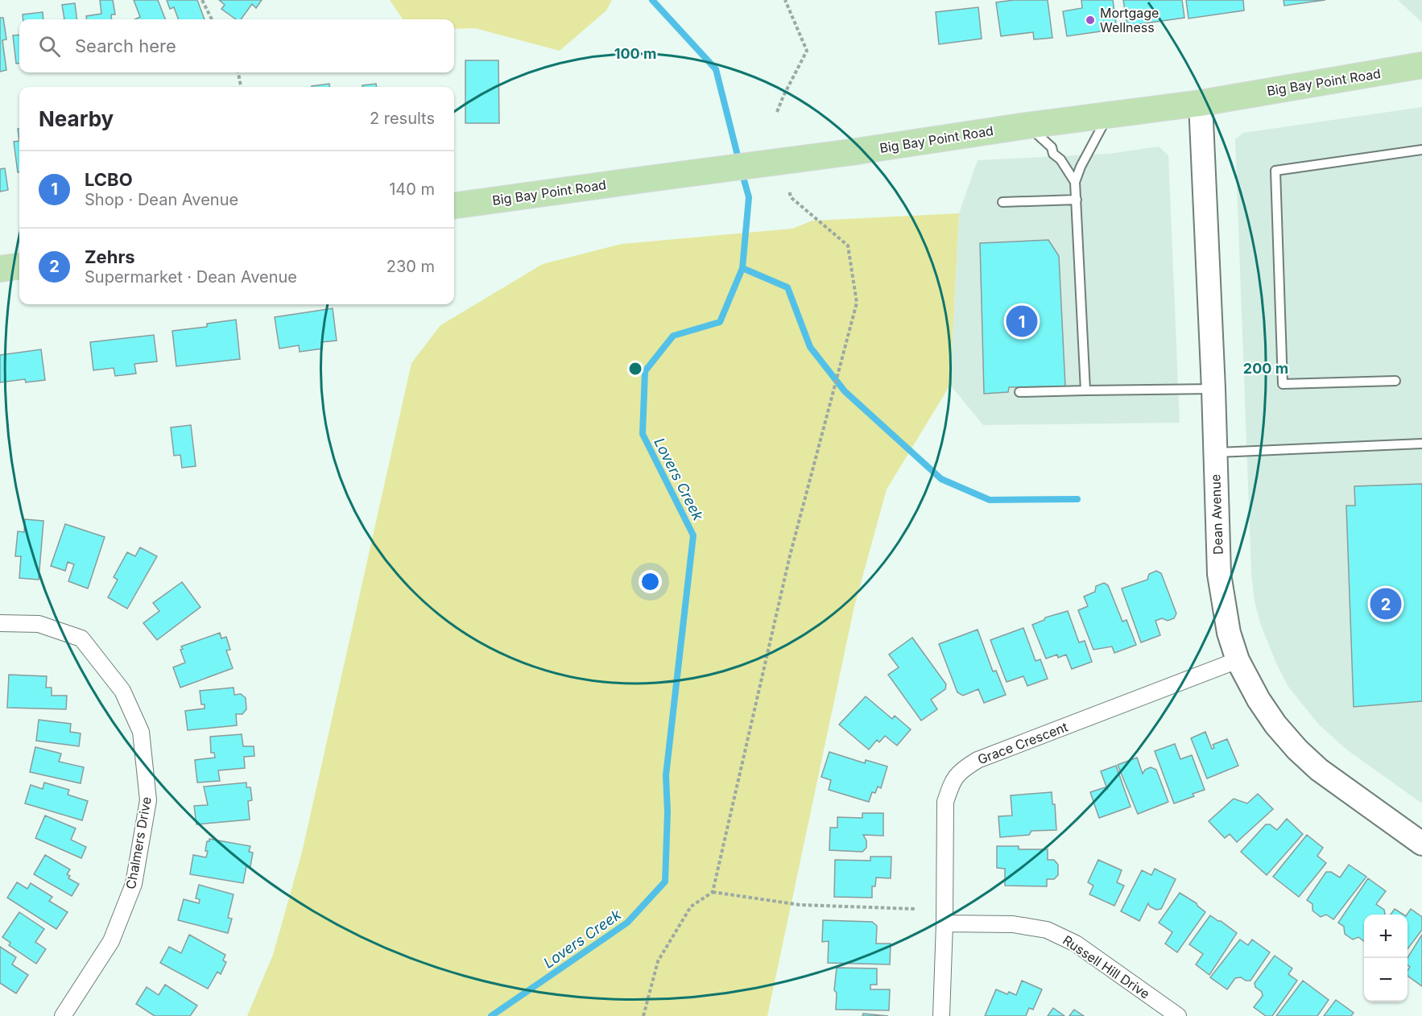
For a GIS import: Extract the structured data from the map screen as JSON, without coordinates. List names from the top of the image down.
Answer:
{
  "streets": {
    "main road": ["Big Bay Point Road"],
    "street": [
      "Dean Avenue",
      "Grace Crescent",
      "Chalmers Drive",
      "Russell Hill Drive"
    ]
  },
  "crossings": [
    ["Big Bay Point Road", "Dean Avenue"],
    ["Dean Avenue", "Grace Crescent"],
    ["Grace Crescent", "Russell Hill Drive"]
  ],
  "water": ["Lovers Creek"],
  "places": ["Mortgage Wellness"],
  "page": {
    "search": "Search here",
    "heading": ["Nearby", "2 results"],
    "list": [
      {
        "mark": "1",
        "name": "LCBO",
        "note": "Shop · Dean Avenue",
        "value": "140 m"
      },
      {
        "mark": "2",
        "name": "Zehrs",
        "note": "Supermarket · Dean Avenue",
        "value": "230 m"
      }
    ],
    "pins": ["1", "2"],
    "map_buttons": ["+", "−"]
  },
  "rings": ["100 m", "200 m"]
}
